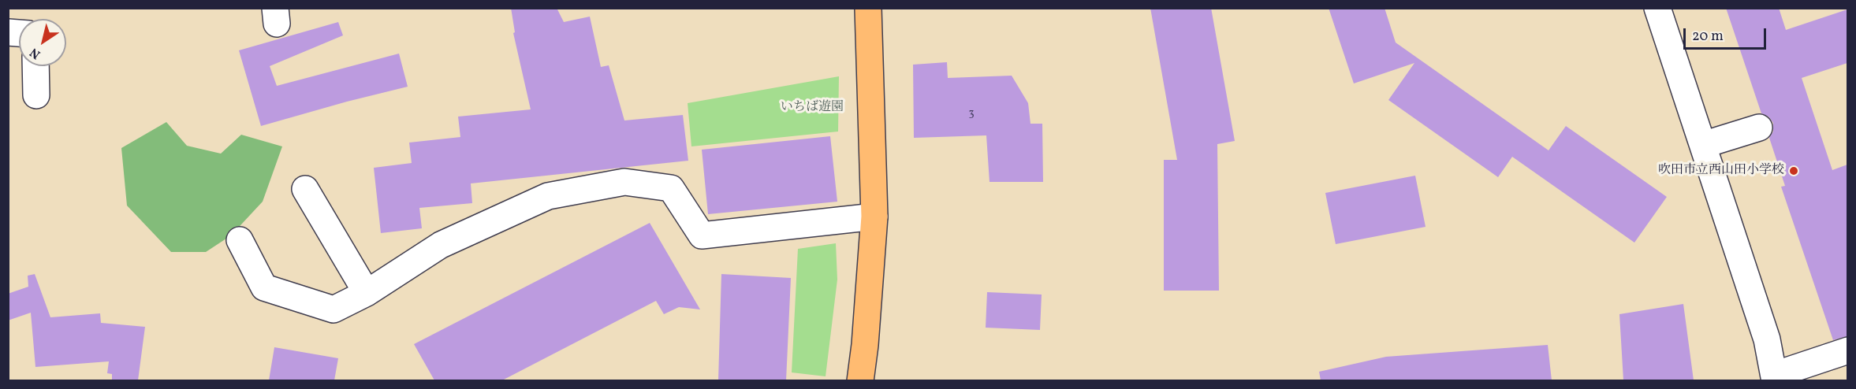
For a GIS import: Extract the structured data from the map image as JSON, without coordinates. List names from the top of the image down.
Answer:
{
  "parks": ["いちば遊園"],
  "places": ["吹田市立西山田小学校"],
  "house_numbers": ["3"],
  "scale_bar": "20 m",
  "north": "bottom left"
}
